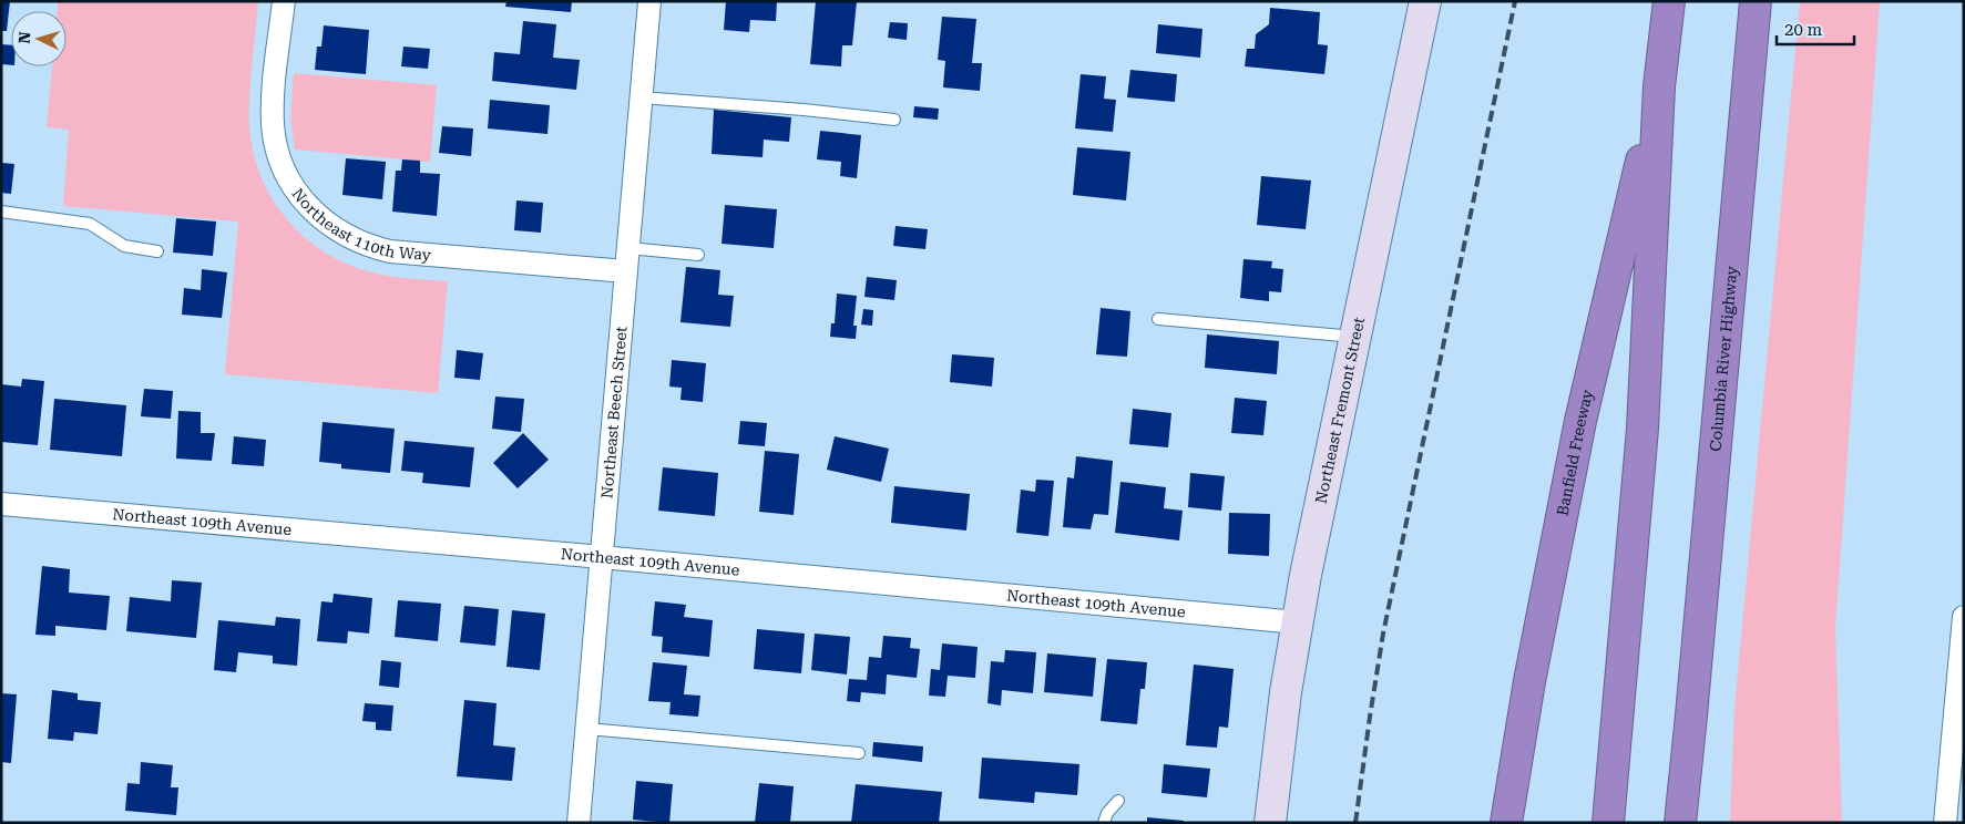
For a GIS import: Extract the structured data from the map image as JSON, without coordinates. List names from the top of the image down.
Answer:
{
  "streets": {
    "highway": ["Columbia River Highway", "Banfield Freeway"],
    "main road": ["Northeast Fremont Street"],
    "street": ["Northeast 110th Way", "Northeast Beech Street", "Northeast 109th Avenue"]
  },
  "crossings": [
    ["Northeast 110th Way", "Northeast Beech Street"],
    ["Northeast Fremont Street", "Northeast 109th Avenue"],
    ["Northeast Beech Street", "Northeast 109th Avenue"]
  ],
  "scale_bar": "20 m",
  "north": "left"
}
